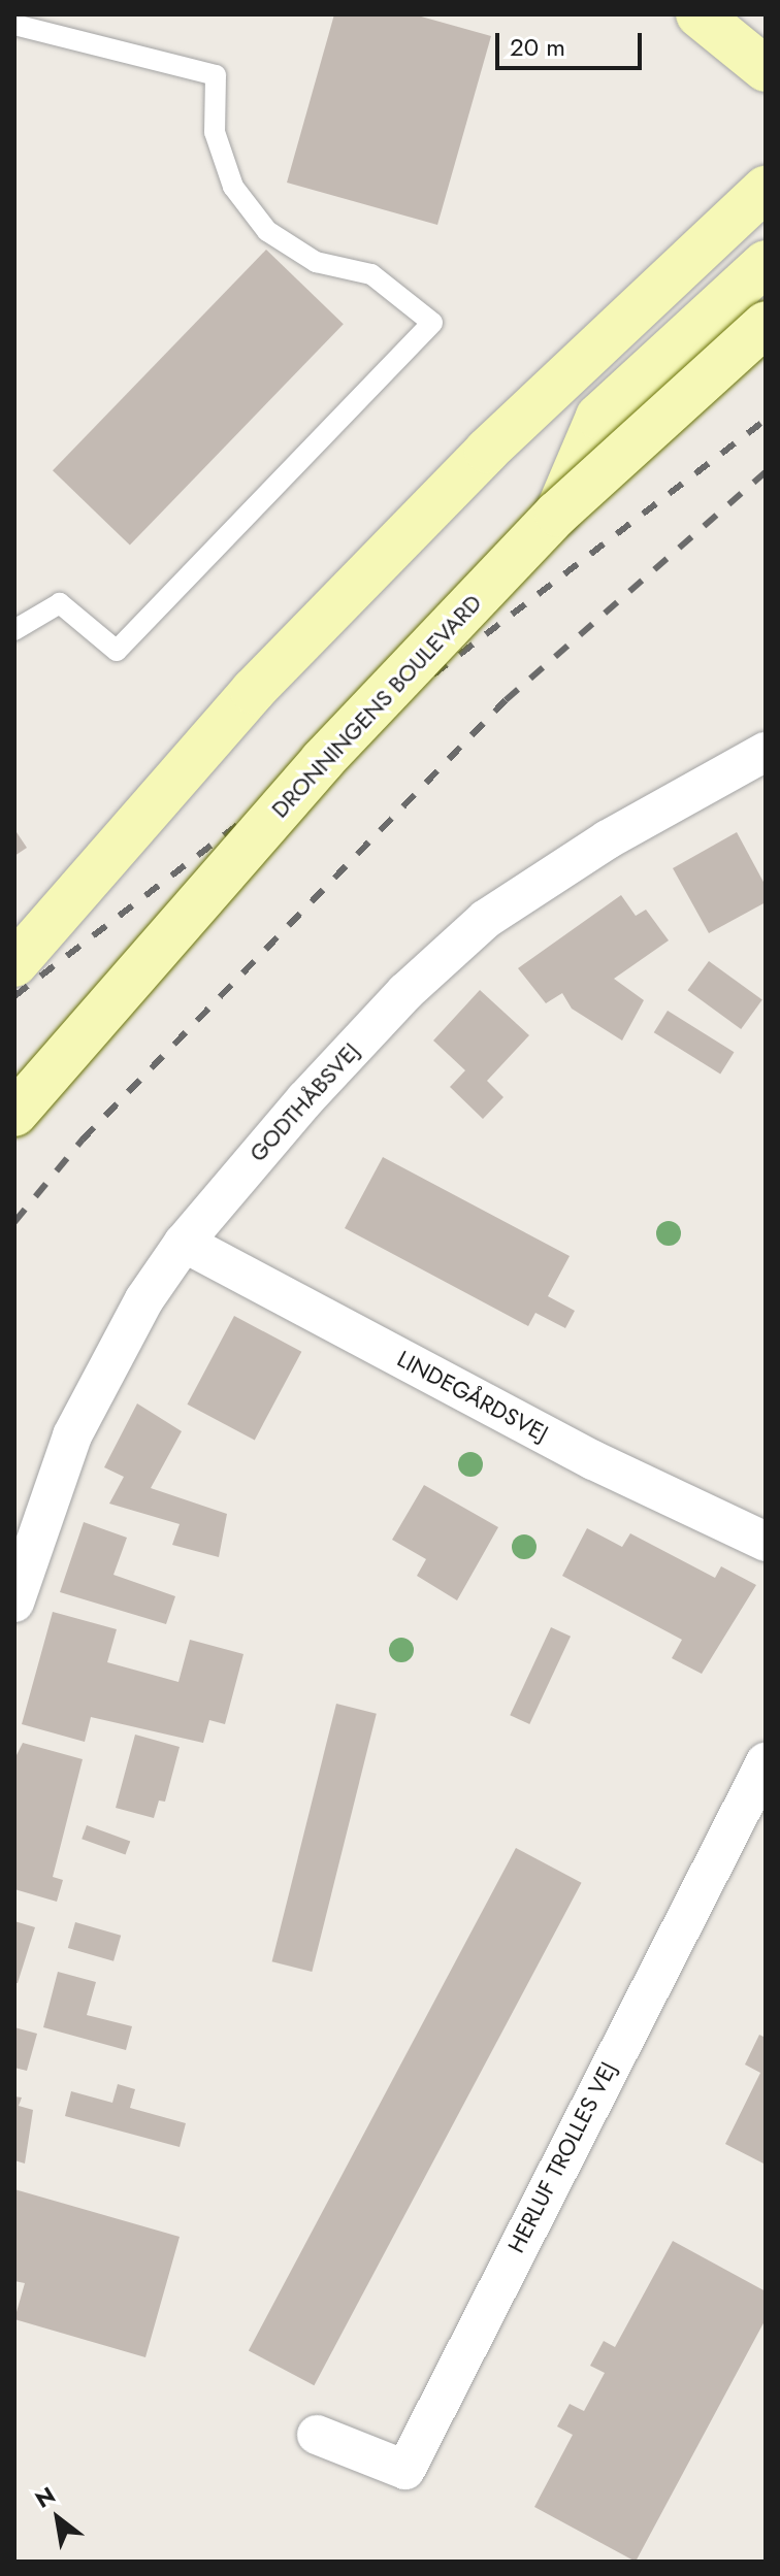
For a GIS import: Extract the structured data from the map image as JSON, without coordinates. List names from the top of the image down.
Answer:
{
  "streets": {
    "main road": ["DRONNINGENS BOULEVARD"],
    "street": ["GODTHÅBSVEJ", "LINDEGÅRDSVEJ", "HERLUF TROLLES VEJ"]
  },
  "crossings": [
    ["GODTHÅBSVEJ", "LINDEGÅRDSVEJ"]
  ],
  "scale_bar": "20 m",
  "north": "top left"
}
